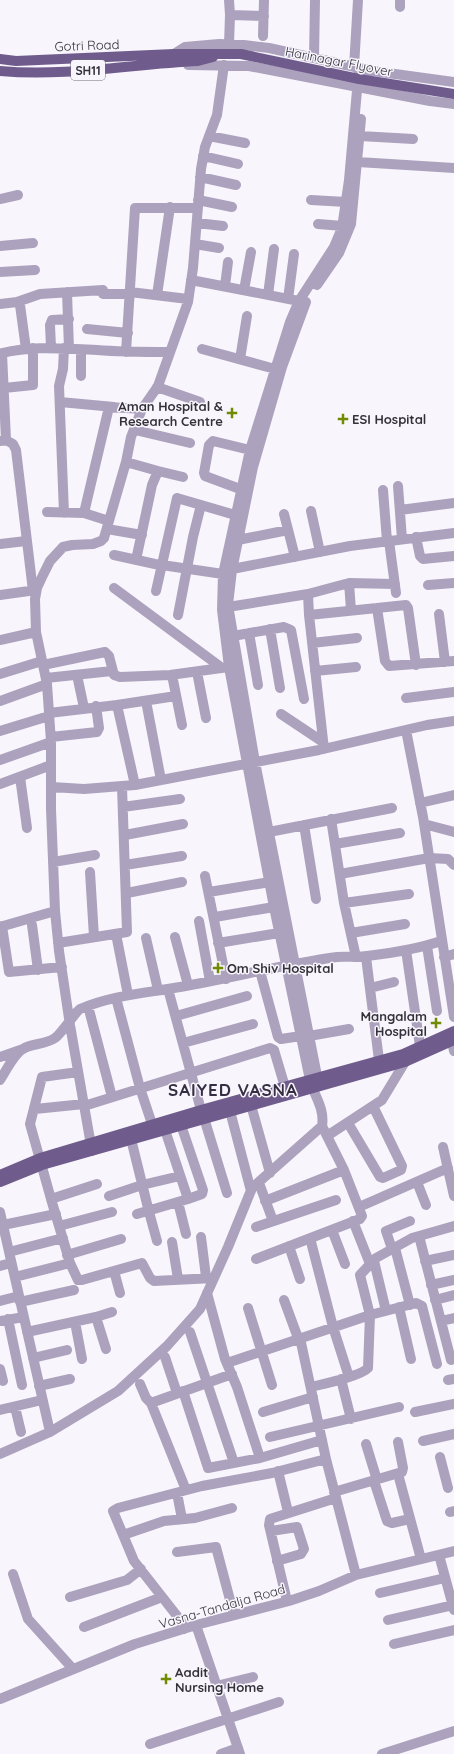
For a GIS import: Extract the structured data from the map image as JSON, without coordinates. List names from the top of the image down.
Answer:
{
  "streets": {
    "main road": ["Gotri Road", "Harinagar Flyover", "SH11"],
    "street": ["Vasna-Tandalja Road"]
  },
  "crossings": [
    ["Gotri Road", "Harinagar Flyover"]
  ],
  "districts": ["SAIYED VASNA"],
  "places": {
    "health": [
      "Aman Hospital & Research Centre",
      "ESI Hospital",
      "Om Shiv Hospital",
      "Mangalam Hospital",
      "Aadit Nursing Home"
    ]
  }
}
